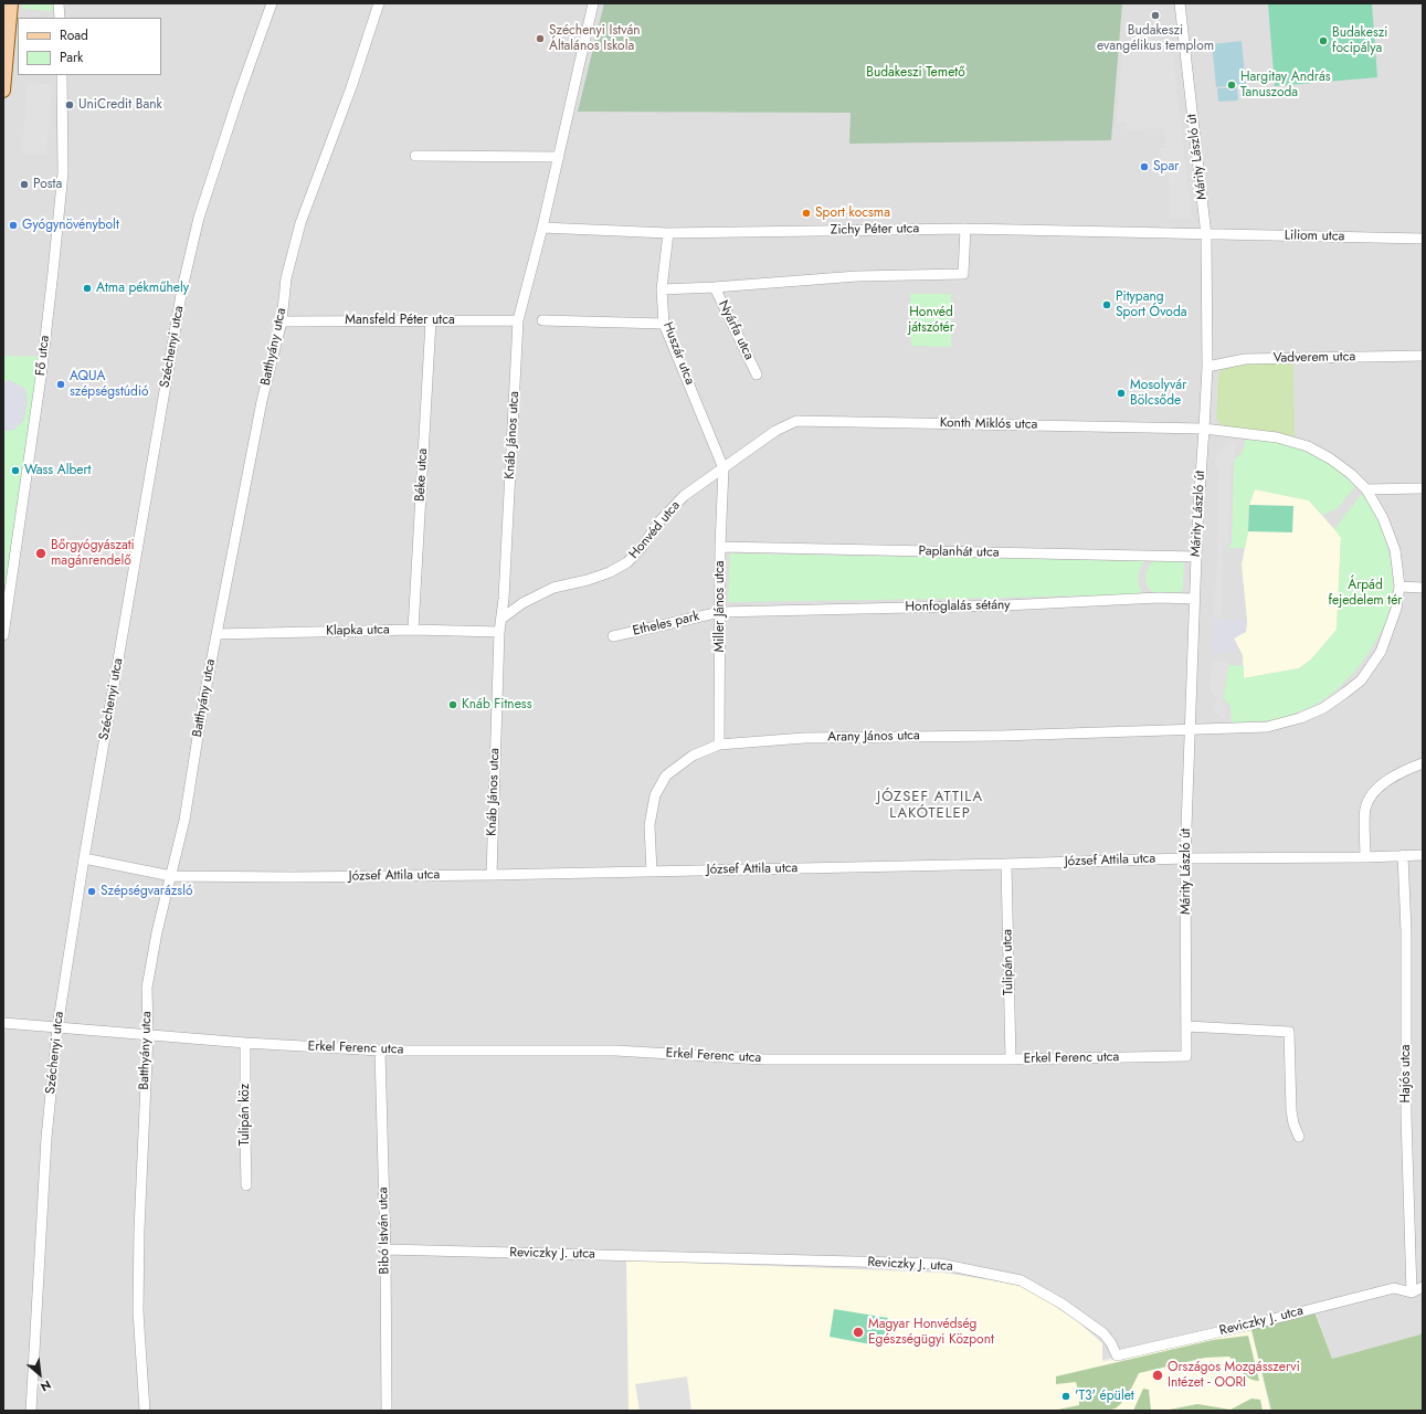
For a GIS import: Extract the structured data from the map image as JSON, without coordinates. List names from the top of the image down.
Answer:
{
  "streets": {
    "street": [
      "Márity László út",
      "Zichy Péter utca",
      "Liliom utca",
      "Mansfeld Péter utca",
      "Nyárfa utca",
      "Széchenyi utca",
      "Batthyány utca",
      "Huszár utca",
      "Fő utca",
      "Vadverem utca",
      "Konth Miklós utca",
      "Knáb János utca",
      "Béke utca",
      "Honvéd utca",
      "Paplanhát utca",
      "Miller János utca",
      "Honfoglalás sétány",
      "Etheles park",
      "Klapka utca",
      "Arany János utca",
      "József Attila utca",
      "Tulipán utca",
      "Erkel Ferenc utca",
      "Hajós utca",
      "Tulipán köz",
      "Bibó István utca",
      "Reviczky J. utca"
    ]
  },
  "crossings": [
    ["Márity László út", "Zichy Péter utca"],
    ["Márity László út", "Liliom utca"],
    ["Márity László út", "Vadverem utca"],
    ["Márity László út", "Konth Miklós utca"],
    ["Márity László út", "Paplanhát utca"],
    ["Márity László út", "Honfoglalás sétány"],
    ["Márity László út", "Arany János utca"],
    ["Márity László út", "József Attila utca"],
    ["Márity László út", "Erkel Ferenc utca"],
    ["Zichy Péter utca", "Liliom utca"],
    ["Zichy Péter utca", "Huszár utca"],
    ["Zichy Péter utca", "Knáb János utca"],
    ["Mansfeld Péter utca", "Batthyány utca"],
    ["Mansfeld Péter utca", "Knáb János utca"],
    ["Mansfeld Péter utca", "Béke utca"],
    ["Széchenyi utca", "József Attila utca"],
    ["Széchenyi utca", "Erkel Ferenc utca"],
    ["Batthyány utca", "Klapka utca"],
    ["Batthyány utca", "József Attila utca"],
    ["Batthyány utca", "Erkel Ferenc utca"],
    ["Huszár utca", "Honvéd utca"],
    ["Huszár utca", "Miller János utca"],
    ["Konth Miklós utca", "Honvéd utca"],
    ["Konth Miklós utca", "Arany János utca"],
    ["Knáb János utca", "Honvéd utca"],
    ["Knáb János utca", "Klapka utca"],
    ["Knáb János utca", "József Attila utca"],
    ["Béke utca", "Klapka utca"],
    ["Honvéd utca", "Miller János utca"],
    ["Paplanhát utca", "Miller János utca"],
    ["Miller János utca", "Honfoglalás sétány"],
    ["Miller János utca", "Etheles park"],
    ["Miller János utca", "Arany János utca"],
    ["Honfoglalás sétány", "Etheles park"],
    ["Arany János utca", "József Attila utca"],
    ["József Attila utca", "Tulipán utca"],
    ["József Attila utca", "Hajós utca"],
    ["Tulipán utca", "Erkel Ferenc utca"],
    ["Erkel Ferenc utca", "Tulipán köz"],
    ["Erkel Ferenc utca", "Bibó István utca"],
    ["Hajós utca", "Reviczky J. utca"],
    ["Bibó István utca", "Reviczky J. utca"]
  ],
  "districts": ["JÓZSEF ATTILA LAKÓTELEP"],
  "parks": ["Budakeszi Temető", "Honvéd játszótér", "Árpád fejedelem tér"],
  "places": [
    "Budakeszi evangélikus templom",
    "Széchenyi István Általános Iskola",
    "Budakeszi focipálya",
    "Hargitay András Tanuszoda",
    "UniCredit Bank",
    "Spar",
    "Posta",
    "Sport kocsma",
    "Gyógynövénybolt",
    "Atma pékműhely",
    "Pitypang Sport Óvoda",
    "AQUA szépségstúdió",
    "Mosolyvár Bölcsőde",
    "Wass Albert",
    "Bőrgyógyászati magánrendelő",
    "Knáb Fitness",
    "Szépségvarázsló",
    "Magyar Honvédség Egészségügyi Központ",
    "Országos Mozgásszervi Intézet - OORI",
    "'T3' épület"
  ],
  "legend": ["Road", "Park"],
  "north": "bottom right"
}
